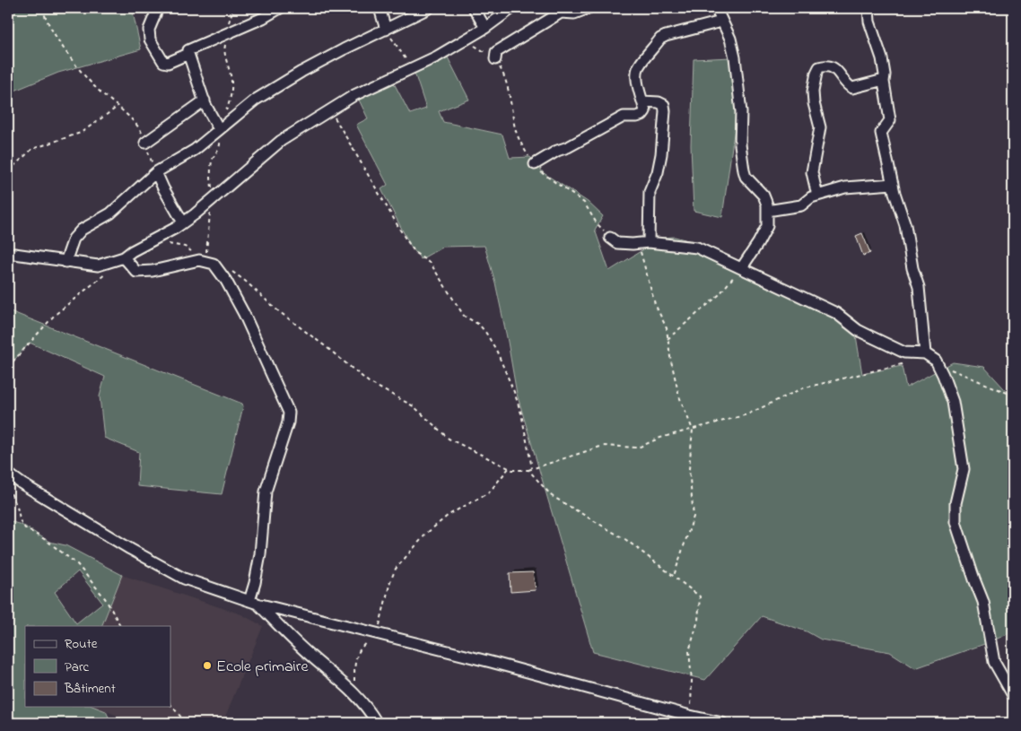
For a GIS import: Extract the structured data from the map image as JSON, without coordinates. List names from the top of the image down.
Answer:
{
  "places": ["Ecole primaire"],
  "legend": ["Route", "Parc", "Bâtiment"]
}
